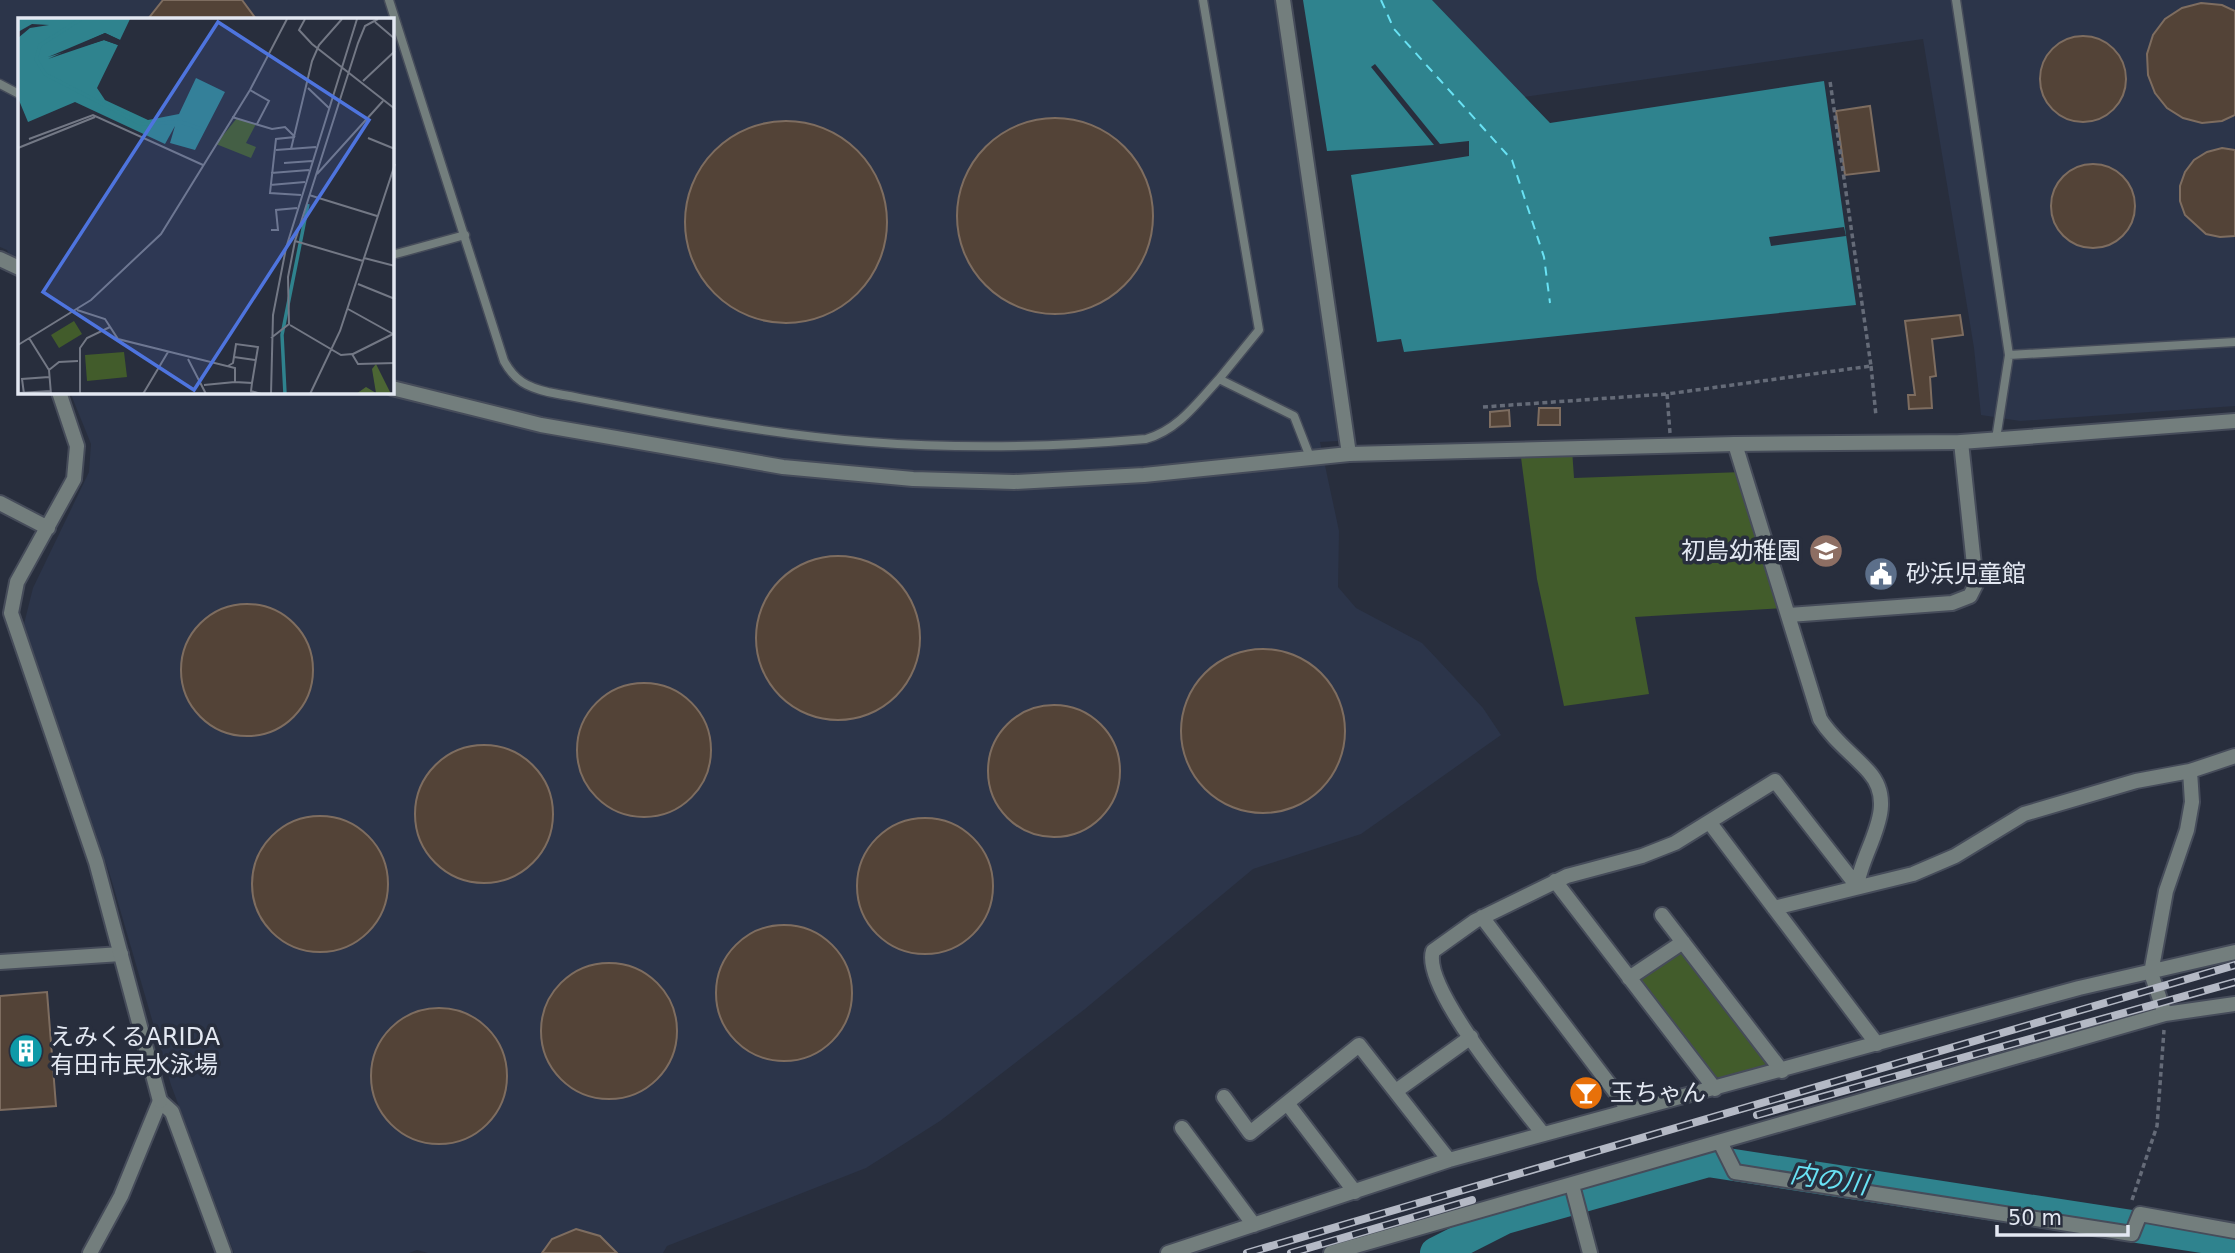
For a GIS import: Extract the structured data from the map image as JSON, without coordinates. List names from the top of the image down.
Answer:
{
  "water": ["内の川"],
  "places": {
    "school or university": ["初島幼稚園"],
    "public building": ["砂浜児童館"],
    "building": ["えみくるARIDA 有田市民水泳場"],
    "bar": ["玉ちゃん"]
  },
  "scale_bar": "50 m"
}
